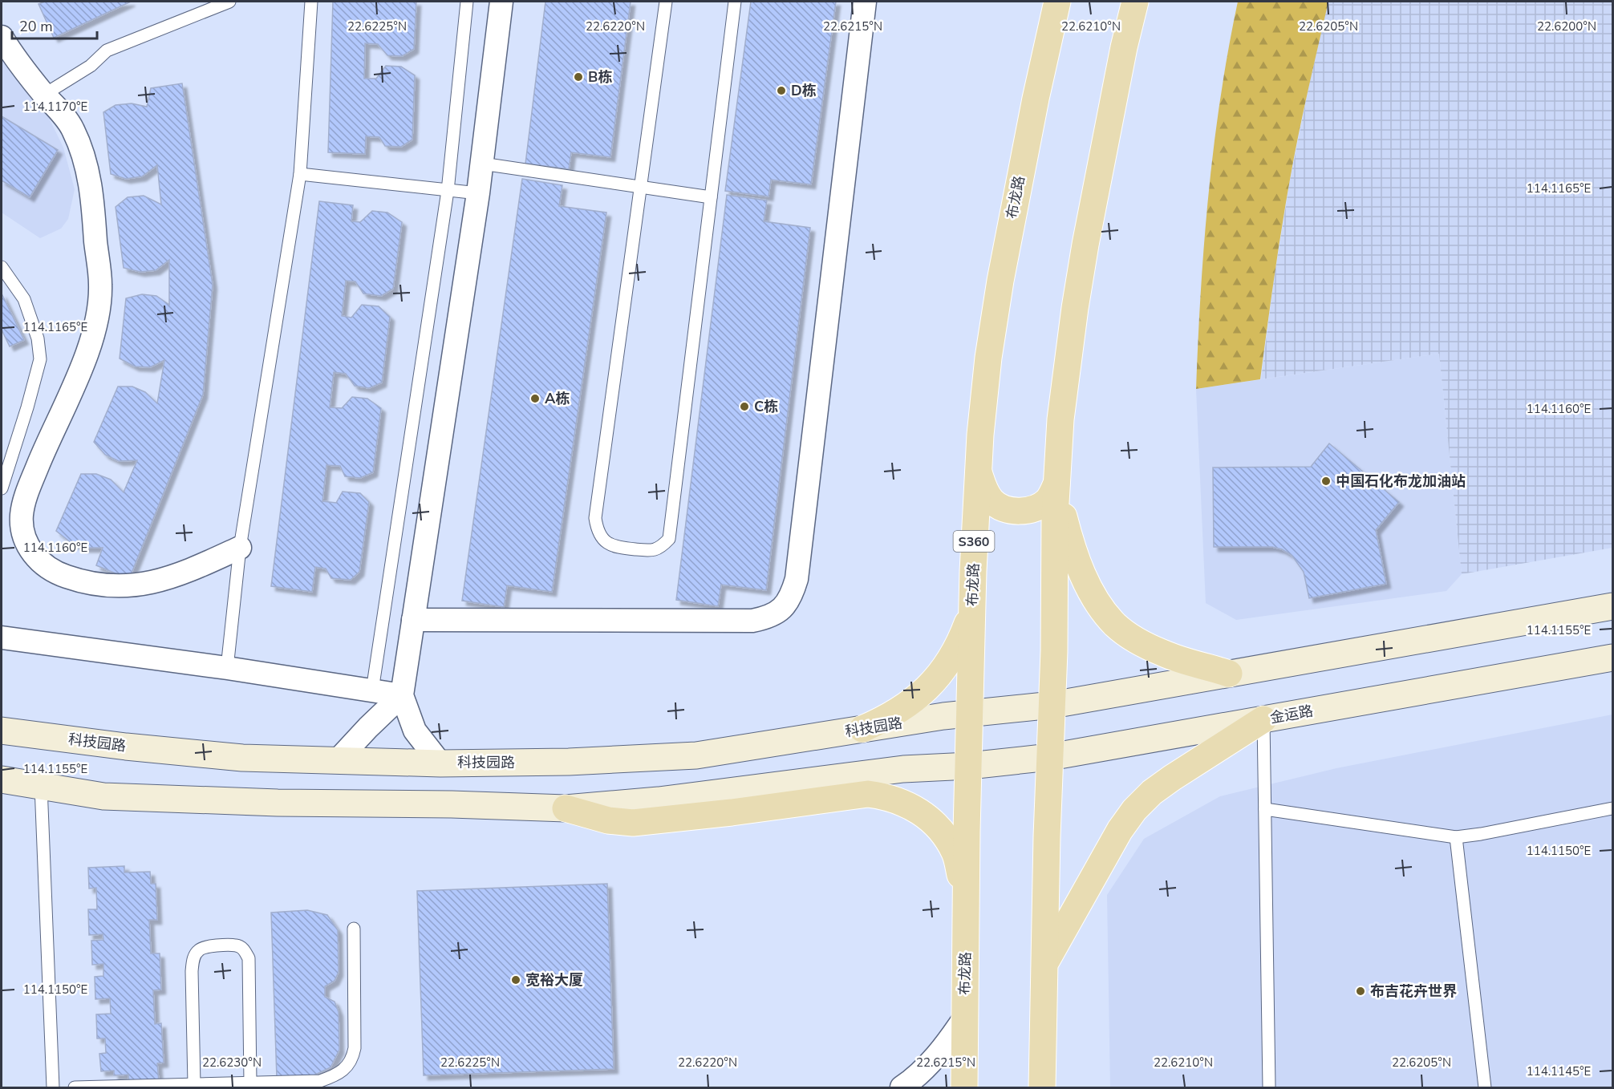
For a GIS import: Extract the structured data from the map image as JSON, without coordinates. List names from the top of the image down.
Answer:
{
  "streets": {
    "main road": [
      "布龙路",
      "S360",
      "金运路",
      "科技园路"
    ]
  },
  "crossings": [
    ["布龙路", "金运路"],
    ["布龙路", "科技园路"]
  ],
  "places": [
    "B栋",
    "D栋",
    "A栋",
    "C栋",
    "中国石化布龙加油站",
    "宽裕大厦",
    "布吉花卉世界"
  ],
  "scale_bar": "20 m",
  "coordinates": [
    "22.6225°N",
    "22.6220°N",
    "22.6215°N",
    "22.6210°N",
    "22.6205°N",
    "22.6200°N",
    "114.1170°E",
    "114.1165°E",
    "114.1160°E",
    "114.1155°E",
    "114.1150°E",
    "22.6230°N",
    "114.1145°E"
  ]
}
